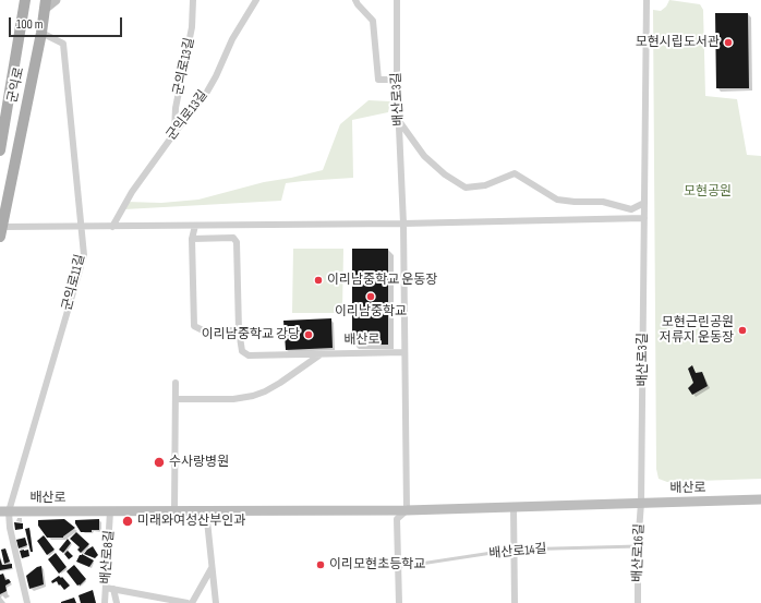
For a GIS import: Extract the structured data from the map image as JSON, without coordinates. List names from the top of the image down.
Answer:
{
  "streets": {
    "main road": ["군익로"],
    "street": [
      "군의로13길",
      "배산로3길",
      "군익로13길",
      "군익로11길",
      "배산로",
      "배산로16길",
      "배산로8길"
    ],
    "lane": ["배산로14길"]
  },
  "crossings": [
    ["군의로13길", "군익로13길"],
    ["군익로", "군익로11길"],
    ["배산로3길", "배산로"],
    ["배산로3길", "배산로16길"],
    ["군익로11길", "배산로"],
    ["배산로", "배산로16길"],
    ["배산로", "배산로8길"],
    ["배산로14길", "배산로16길"]
  ],
  "parks": ["모현공원"],
  "places": [
    "모현시립도서관",
    "이리남중학교 운동장",
    "이리남중학교",
    "모현근린공원 저류지 운동장",
    "이리남중학교 강당",
    "수사랑병원",
    "미래와여성산부인과",
    "이리모현초등학교"
  ],
  "scale_bar": "100 m"
}
